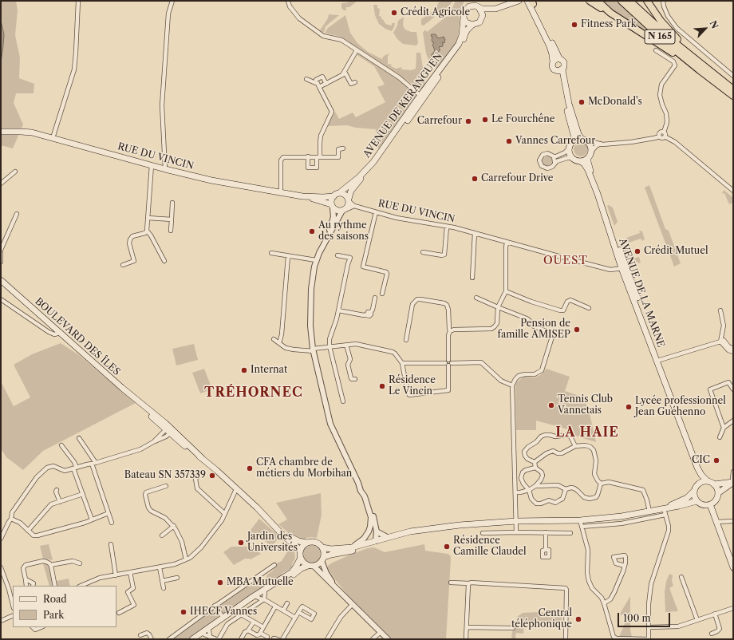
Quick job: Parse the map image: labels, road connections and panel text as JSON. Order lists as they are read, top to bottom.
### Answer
{
  "streets": {
    "highway": ["N 165"],
    "main road": [
      "AVENUE DE KERANGUEN",
      "RUE DU VINCIN",
      "AVENUE DE LA MARNE",
      "BOULEVARD DES ÎLES"
    ]
  },
  "crossings": [
    ["AVENUE DE KERANGUEN", "RUE DU VINCIN"],
    ["RUE DU VINCIN", "AVENUE DE LA MARNE"]
  ],
  "districts": ["OUEST", "TRÉHORNEC", "LA HAIE"],
  "places": [
    "Crédit Agricole",
    "Fitness Park",
    "McDonald's",
    "Le Fourchêne",
    "Carrefour",
    "Vannes Carrefour",
    "Carrefour Drive",
    "Au rythme des saisons",
    "Crédit Mutuel",
    "Pension de famille AMISEP",
    "Internat",
    "Résidence Le Vincin",
    "Tennis Club Vannetais",
    "Lycée professionnel Jean Guéhenno",
    "CIC",
    "CFA chambre de métiers du Morbihan",
    "Bateau SN 357339",
    "Jardin des Universités",
    "Résidence Camille Claudel",
    "MBA Mutuelle",
    "IHECF Vannes",
    "Central téléphonique"
  ],
  "legend": ["Road", "Park"],
  "scale_bar": "100 m",
  "north": "top right"
}
